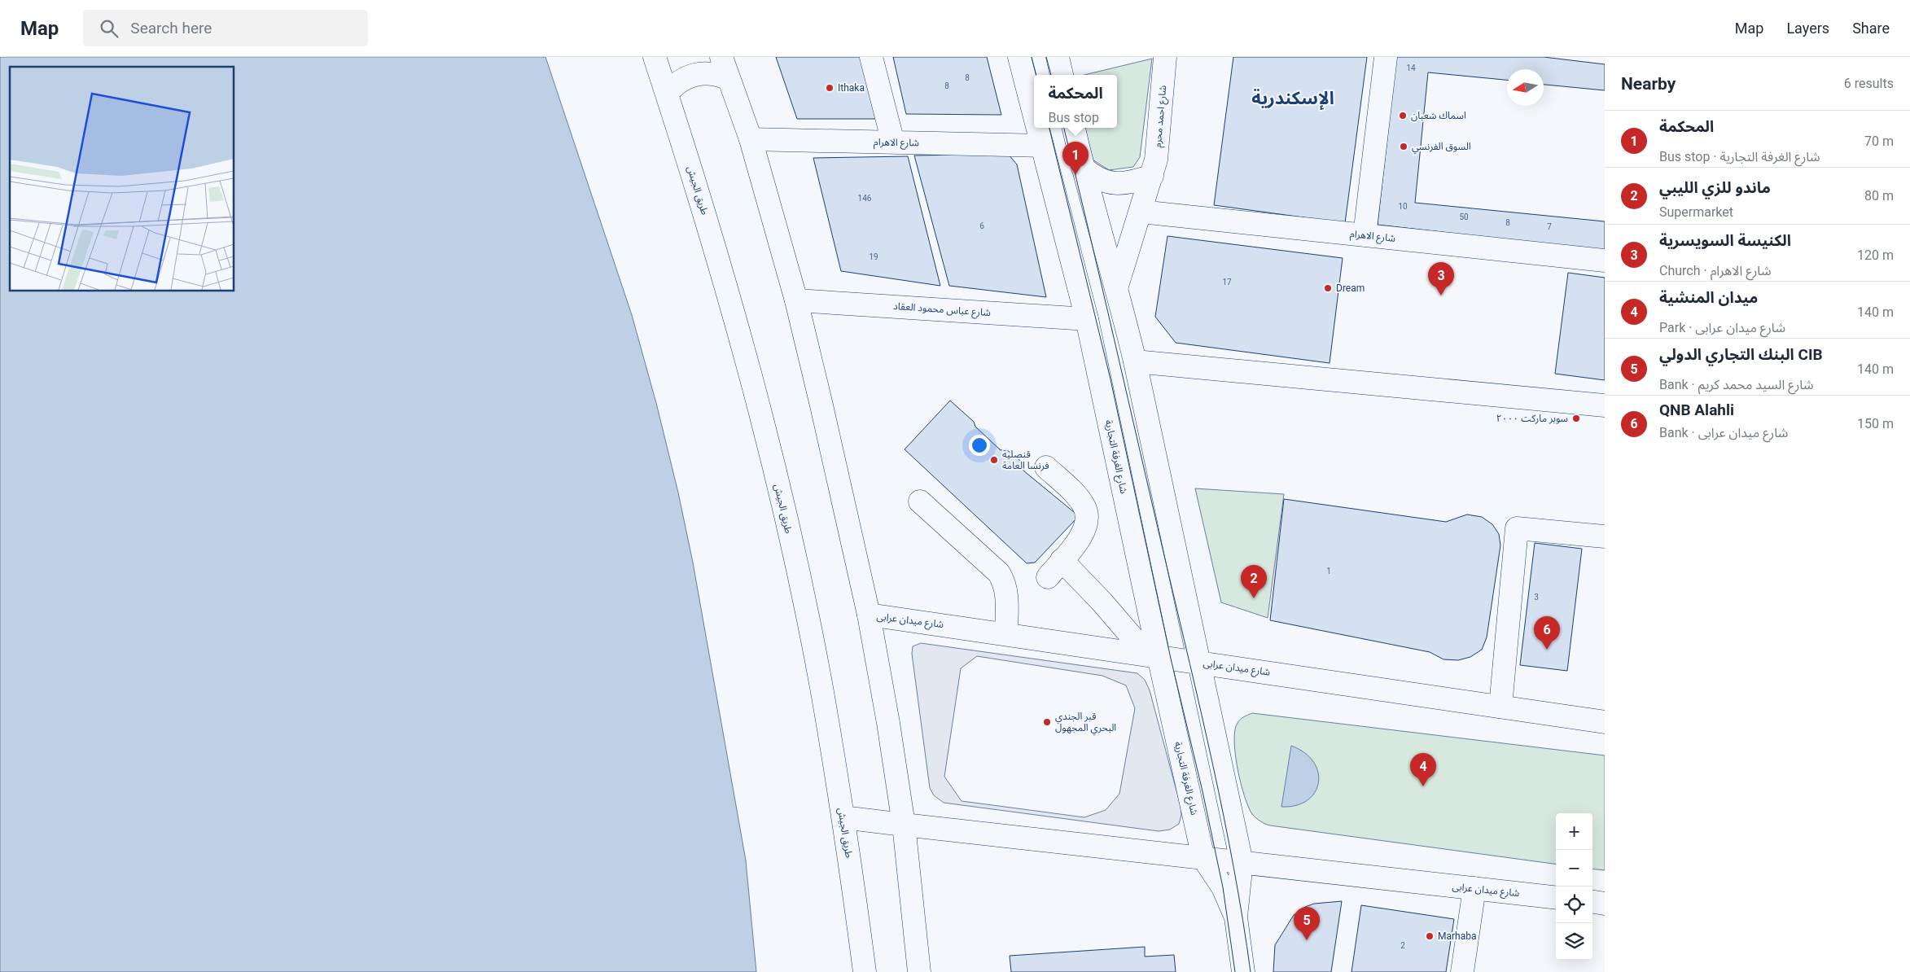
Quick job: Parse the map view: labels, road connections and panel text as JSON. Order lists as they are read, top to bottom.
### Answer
{
  "streets": {
    "main road": [
      "شارع احمد محرم",
      "شارع الاهرام",
      "طريق الجيش",
      "شارع عباس محمود العقاد",
      "شارع الغرفة التجارية",
      "شارع ميدان عرابى"
    ]
  },
  "crossings": [
    ["شارع احمد محرم", "شارع الاهرام"],
    ["شارع الاهرام", "شارع الغرفة التجارية"],
    ["طريق الجيش", "شارع ميدان عرابى"],
    ["شارع عباس محمود العقاد", "شارع الغرفة التجارية"],
    ["شارع الغرفة التجارية", "شارع ميدان عرابى"]
  ],
  "districts": ["الإسكندرية"],
  "places": [
    "Ithaka",
    "اسماك شعبان",
    "السوق الفرنسي",
    "Dream",
    "سوبر ماركت ٢٠٠٠",
    "قنصلية فرنسا العامة",
    "قبر الجندي البحري المجهول",
    "Marhaba"
  ],
  "house_numbers": [
    "14",
    "8",
    "8",
    "146",
    "10",
    "50",
    "8",
    "6",
    "7",
    "19",
    "17",
    "1",
    "3",
    "2"
  ],
  "north": "left",
  "page": {
    "header": "Map",
    "search": "Search here",
    "nav": ["Map", "Layers", "Share"],
    "heading": ["Nearby", "6 results"],
    "popup": ["المحكمة", "Bus stop"],
    "list": [
      {
        "mark": "1",
        "name": "المحكمة",
        "note": "Bus stop · شارع الغرفة التجارية",
        "value": "70 m"
      },
      {
        "mark": "2",
        "name": "ماندو للزي الليبي",
        "note": "Supermarket",
        "value": "80 m"
      },
      {
        "mark": "3",
        "name": "الكنيسة السويسرية",
        "note": "Church · شارع الاهرام",
        "value": "120 m"
      },
      {
        "mark": "4",
        "name": "ميدان المنشية",
        "note": "Park · شارع ميدان عرابى",
        "value": "140 m"
      },
      {
        "mark": "5",
        "name": "البنك التجاري الدولي CIB",
        "note": "Bank · شارع السيد محمد كريم",
        "value": "140 m"
      },
      {
        "mark": "6",
        "name": "QNB Alahli",
        "note": "Bank · شارع ميدان عرابى",
        "value": "150 m"
      }
    ],
    "pins": [
      "1",
      "3",
      "2",
      "6",
      "4",
      "5"
    ],
    "map_buttons": ["+", "−"]
  }
}
